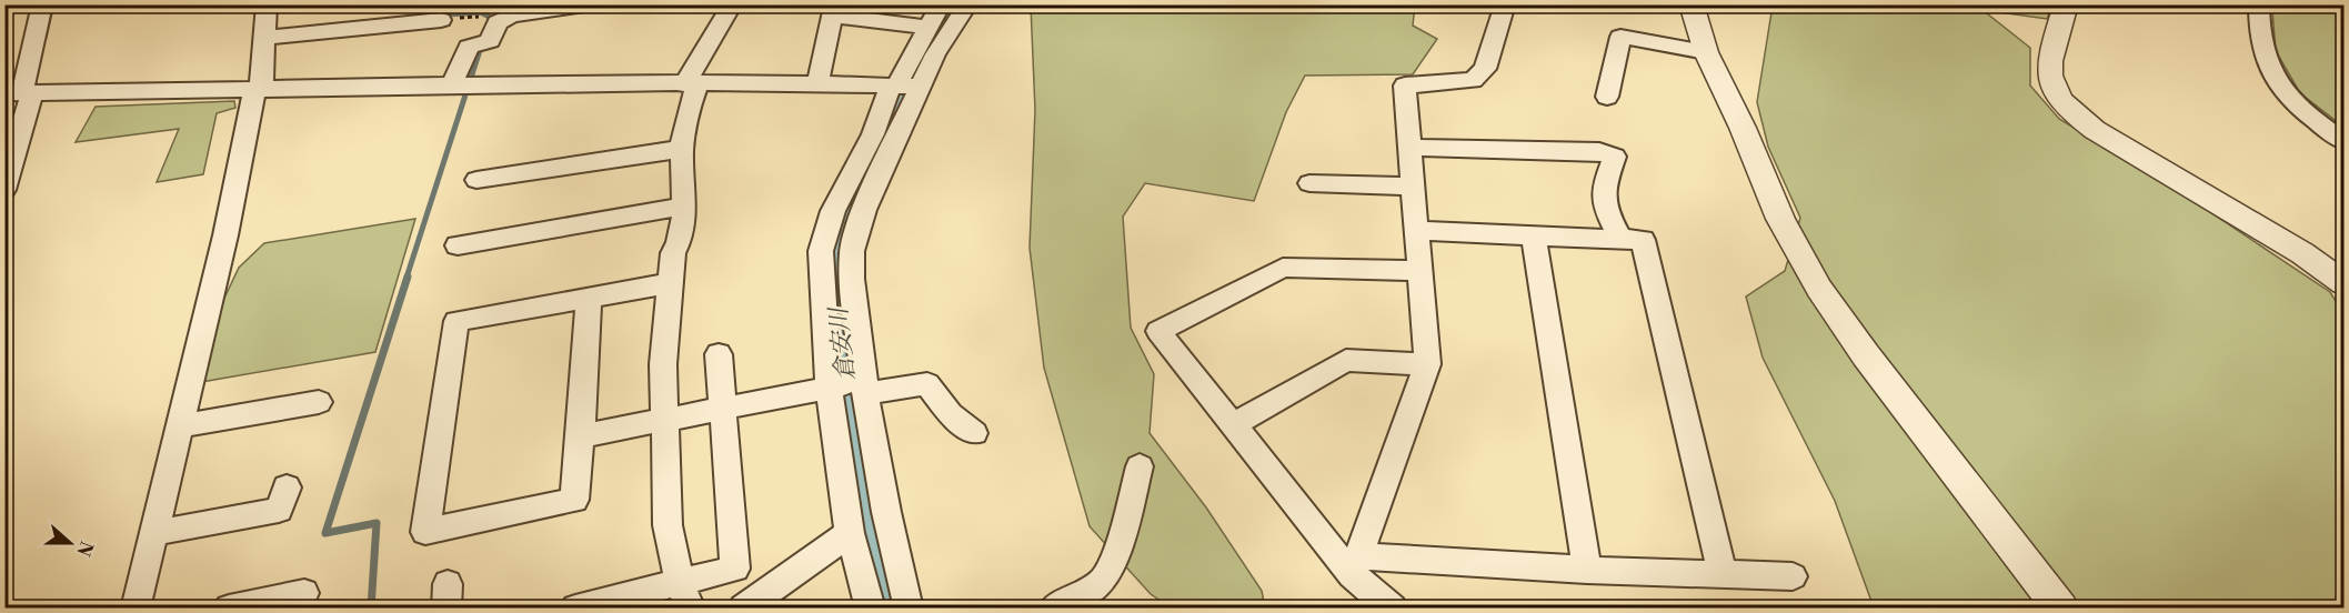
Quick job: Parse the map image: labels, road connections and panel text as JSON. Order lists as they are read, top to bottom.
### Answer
{
  "water": ["倉安川"],
  "north": "right"
}
